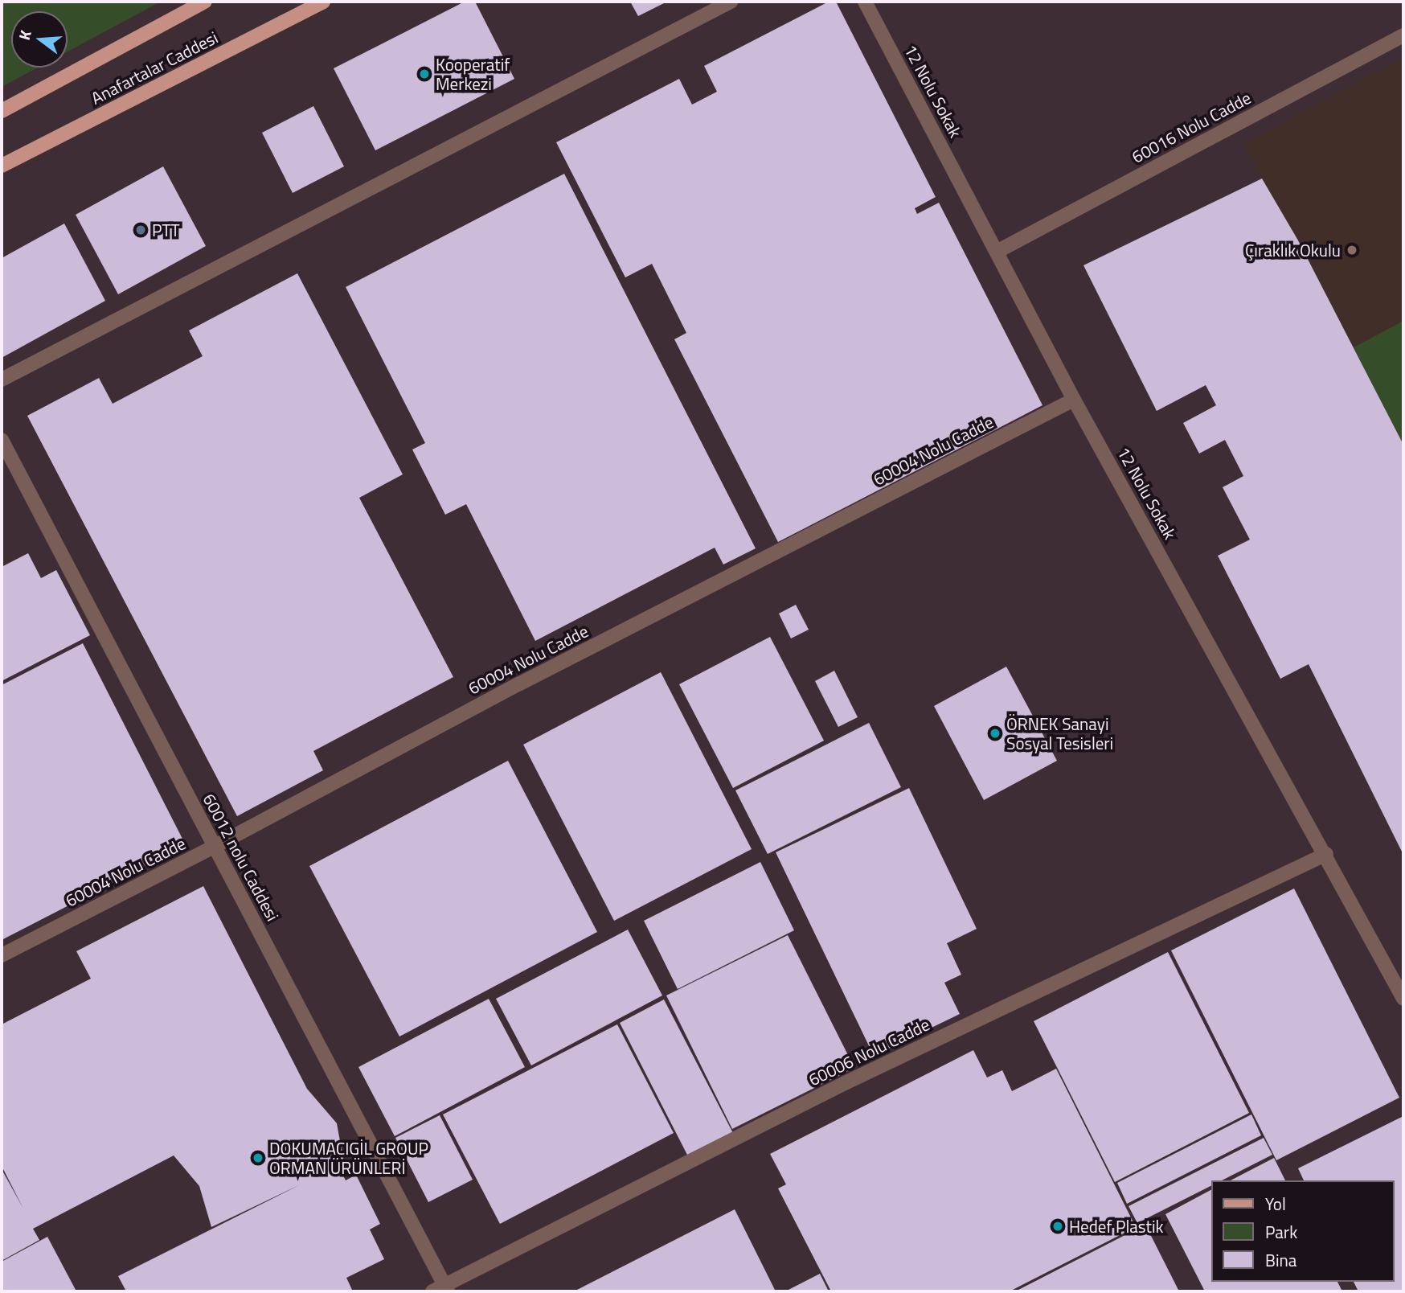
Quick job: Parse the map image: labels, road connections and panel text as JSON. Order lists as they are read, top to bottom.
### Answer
{
  "streets": {
    "main road": ["Anafartalar Caddesi"],
    "street": [
      "12 Nolu Sokak",
      "60016 Nolu Cadde",
      "60004 Nolu Cadde",
      "60012 nolu Caddesi",
      "60006 Nolu Cadde"
    ]
  },
  "crossings": [
    ["12 Nolu Sokak", "60016 Nolu Cadde"],
    ["12 Nolu Sokak", "60004 Nolu Cadde"],
    ["12 Nolu Sokak", "60006 Nolu Cadde"],
    ["60004 Nolu Cadde", "60012 nolu Caddesi"],
    ["60012 nolu Caddesi", "60006 Nolu Cadde"]
  ],
  "places": [
    "Kooperatif Merkezi",
    "PTT",
    "Çıraklık Okulu",
    "ÖRNEK Sanayi Sosyal Tesisleri",
    "DOKUMACIGİL GROUP ORMAN ÜRÜNLERİ",
    "Hedef Plastik"
  ],
  "legend": ["Yol", "Park", "Bina"],
  "north": "left"
}
